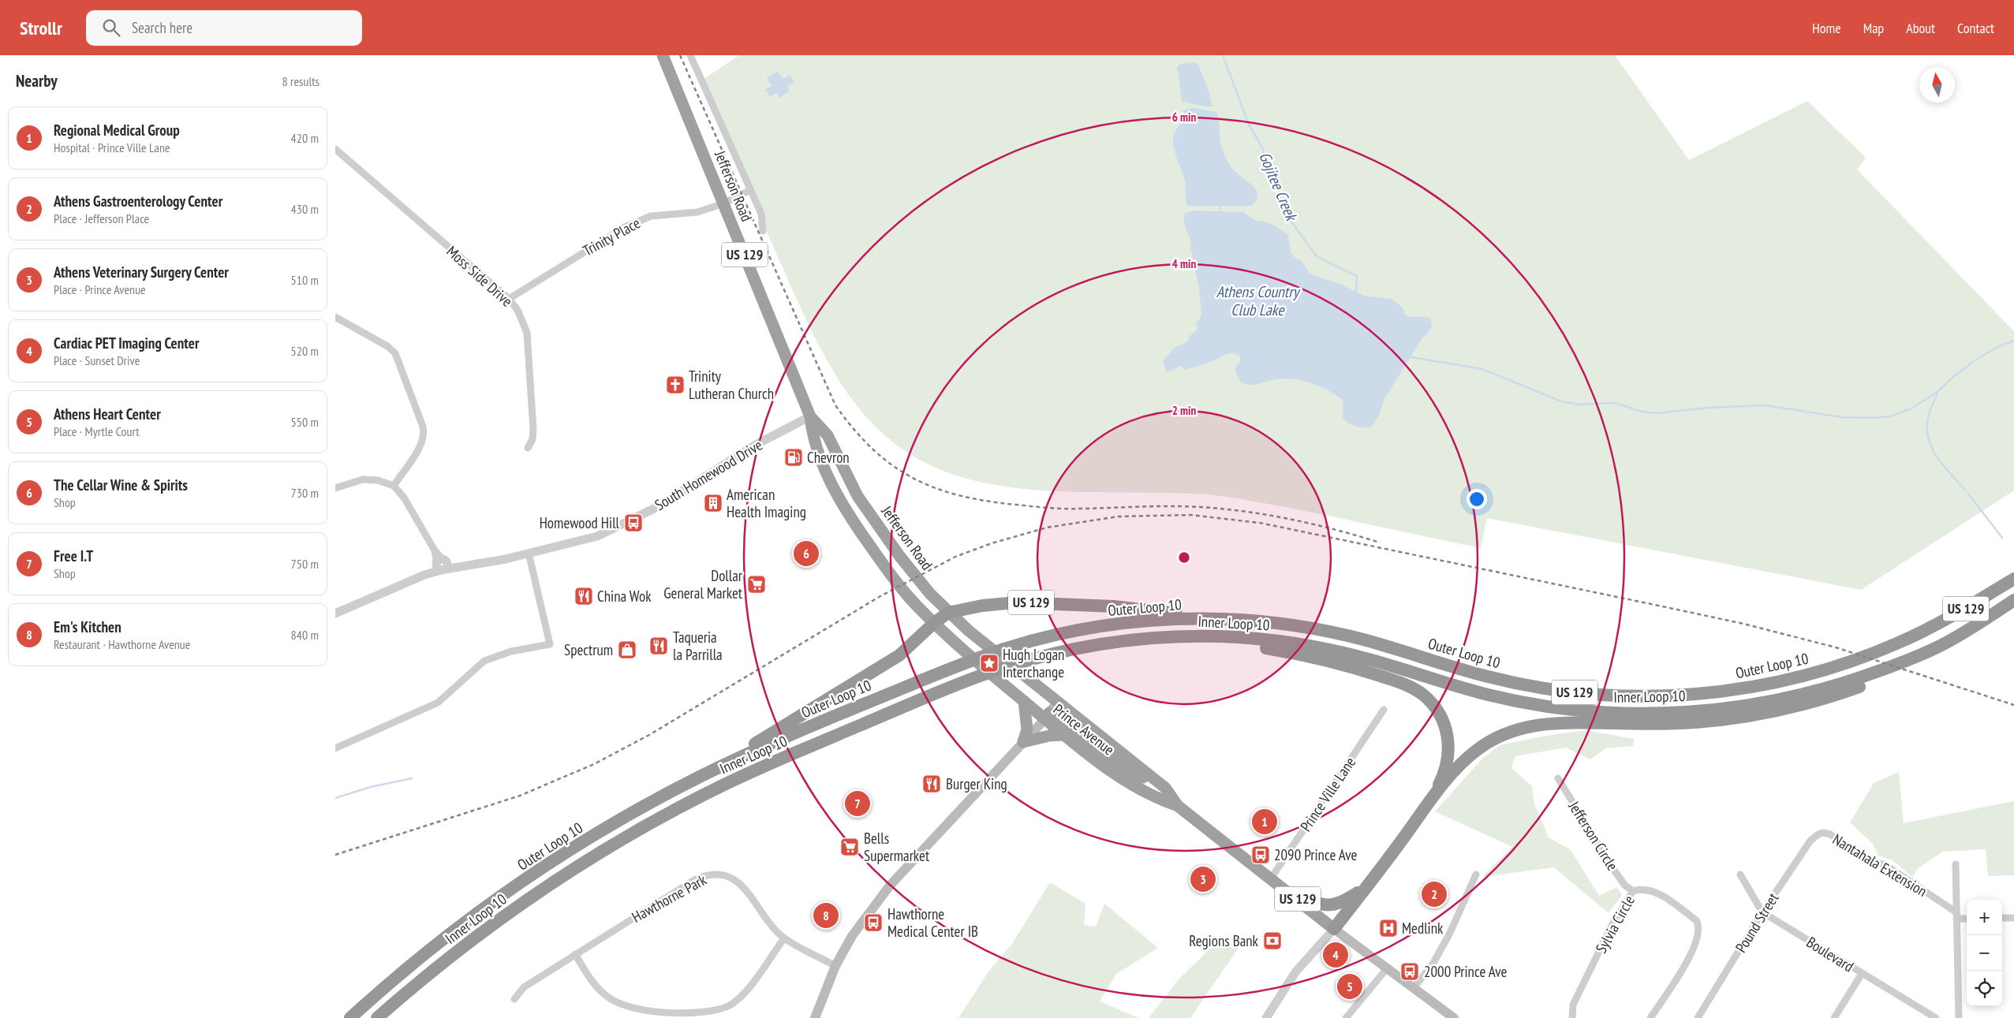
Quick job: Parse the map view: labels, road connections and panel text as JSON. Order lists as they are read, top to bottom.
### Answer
{
  "streets": {
    "highway": [
      "Jefferson Road",
      "US 129",
      "Outer Loop 10",
      "Inner Loop 10",
      "Prince Avenue"
    ],
    "street": [
      "Trinity Place",
      "Moss Side Drive",
      "South Homewood Drive",
      "Prince Ville Lane",
      "Jefferson Circle",
      "Nantahala Extension",
      "Hawthorne Park",
      "Pound Street",
      "Sylvia Circle",
      "Boulevard"
    ]
  },
  "crossings": [
    ["Jefferson Road", "Trinity Place"],
    ["Jefferson Road", "US 129"],
    ["Jefferson Road", "South Homewood Drive"],
    ["Jefferson Road", "Prince Avenue"],
    ["Trinity Place", "Moss Side Drive"],
    ["US 129", "Outer Loop 10"],
    ["US 129", "Inner Loop 10"],
    ["US 129", "Prince Avenue"],
    ["Prince Avenue", "Prince Ville Lane"],
    ["Jefferson Circle", "Sylvia Circle"],
    ["Nantahala Extension", "Pound Street"],
    ["Pound Street", "Boulevard"]
  ],
  "water": ["Gojitee Creek", "Athens Country Club Lake"],
  "places": {
    "church": ["Trinity Lutheran Church"],
    "fuel station": ["Chevron"],
    "building": ["American Health Imaging"],
    "bus stop": [
      "Homewood Hill",
      "2090 Prince Ave",
      "Hawthorne Medical Center IB",
      "2000 Prince Ave"
    ],
    "supermarket": ["Dollar General Market", "Bells Supermarket"],
    "restaurant": ["China Wok", "Taqueria la Parrilla", "Burger King"],
    "shop": ["Spectrum"],
    "place": ["Hugh Logan Interchange"],
    "hospital": ["Medlink"],
    "bank": ["Regions Bank"]
  },
  "north": "top",
  "page": {
    "header": "Strollr",
    "search": "Search here",
    "nav": [
      "Home",
      "Map",
      "About",
      "Contact"
    ],
    "heading": ["Nearby", "8 results"],
    "list": [
      {
        "mark": "1",
        "name": "Regional Medical Group",
        "note": "Hospital · Prince Ville Lane",
        "value": "420 m"
      },
      {
        "mark": "2",
        "name": "Athens Gastroenterology Center",
        "note": "Place · Jefferson Place",
        "value": "430 m"
      },
      {
        "mark": "3",
        "name": "Athens Veterinary Surgery Center",
        "note": "Place · Prince Avenue",
        "value": "510 m"
      },
      {
        "mark": "4",
        "name": "Cardiac PET Imaging Center",
        "note": "Place · Sunset Drive",
        "value": "520 m"
      },
      {
        "mark": "5",
        "name": "Athens Heart Center",
        "note": "Place · Myrtle Court",
        "value": "550 m"
      },
      {
        "mark": "6",
        "name": "The Cellar Wine & Spirits",
        "note": "Shop",
        "value": "730 m"
      },
      {
        "mark": "7",
        "name": "Free I.T",
        "note": "Shop",
        "value": "750 m"
      },
      {
        "mark": "8",
        "name": "Em's Kitchen",
        "note": "Restaurant · Hawthorne Avenue",
        "value": "840 m"
      }
    ],
    "pins": [
      "6",
      "7",
      "1",
      "3",
      "2",
      "8",
      "4",
      "5"
    ],
    "map_buttons": ["+", "−"]
  },
  "rings": ["6 min", "4 min", "2 min"]
}
